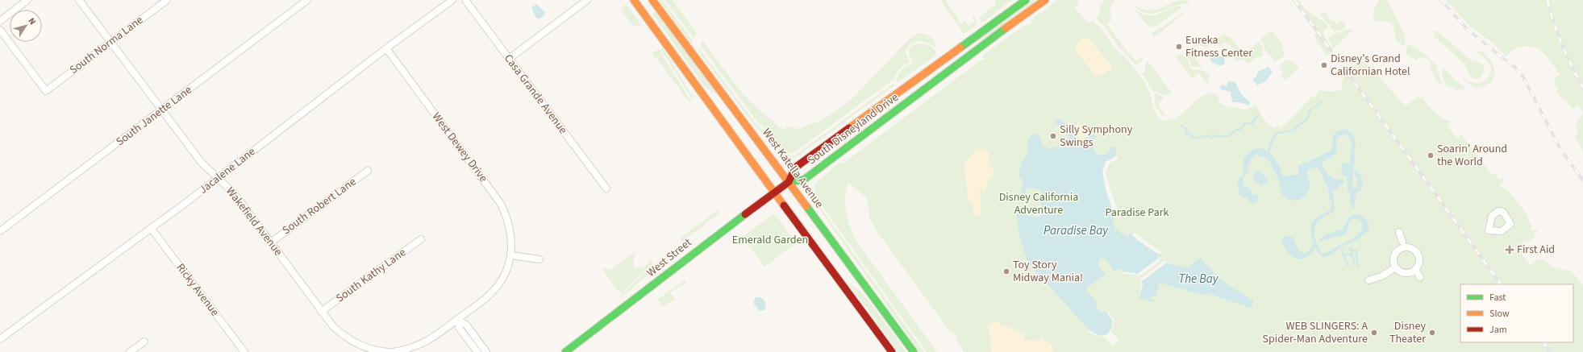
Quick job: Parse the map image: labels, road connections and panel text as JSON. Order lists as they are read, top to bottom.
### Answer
{
  "streets": {
    "main road": ["South Disneyland Drive", "West Katella Avenue", "West Street"],
    "street": [
      "South Norma Lane",
      "Casa Grande Avenue",
      "South Janette Lane",
      "West Dewey Drive",
      "Jacalene Lane",
      "South Robert Lane",
      "Wakefield Avenue",
      "South Kathy Lane",
      "Ricky Avenue"
    ]
  },
  "crossings": [
    ["South Norma Lane", "Wakefield Avenue"],
    ["South Janette Lane", "Wakefield Avenue"],
    ["South Disneyland Drive", "West Katella Avenue"],
    ["South Disneyland Drive", "West Street"],
    ["West Dewey Drive", "Jacalene Lane"],
    ["West Katella Avenue", "West Street"],
    ["Jacalene Lane", "Wakefield Avenue"],
    ["Jacalene Lane", "Ricky Avenue"],
    ["South Robert Lane", "Wakefield Avenue"],
    ["Wakefield Avenue", "South Kathy Lane"]
  ],
  "water": ["Paradise Bay", "The Bay"],
  "parks": ["Disney California Adventure", "Paradise Park", "Emerald Garden"],
  "places": {
    "other": [
      "Eureka Fitness Center",
      "Disney's Grand Californian Hotel",
      "Silly Symphony Swings",
      "Soarin' Around the World",
      "Toy Story Midway Mania!",
      "WEB SLINGERS: A Spider-Man Adventure",
      "Disney Theater"
    ],
    "health": ["First Aid"]
  },
  "legend": ["Fast", "Slow", "Jam"],
  "north": "top right"
}
